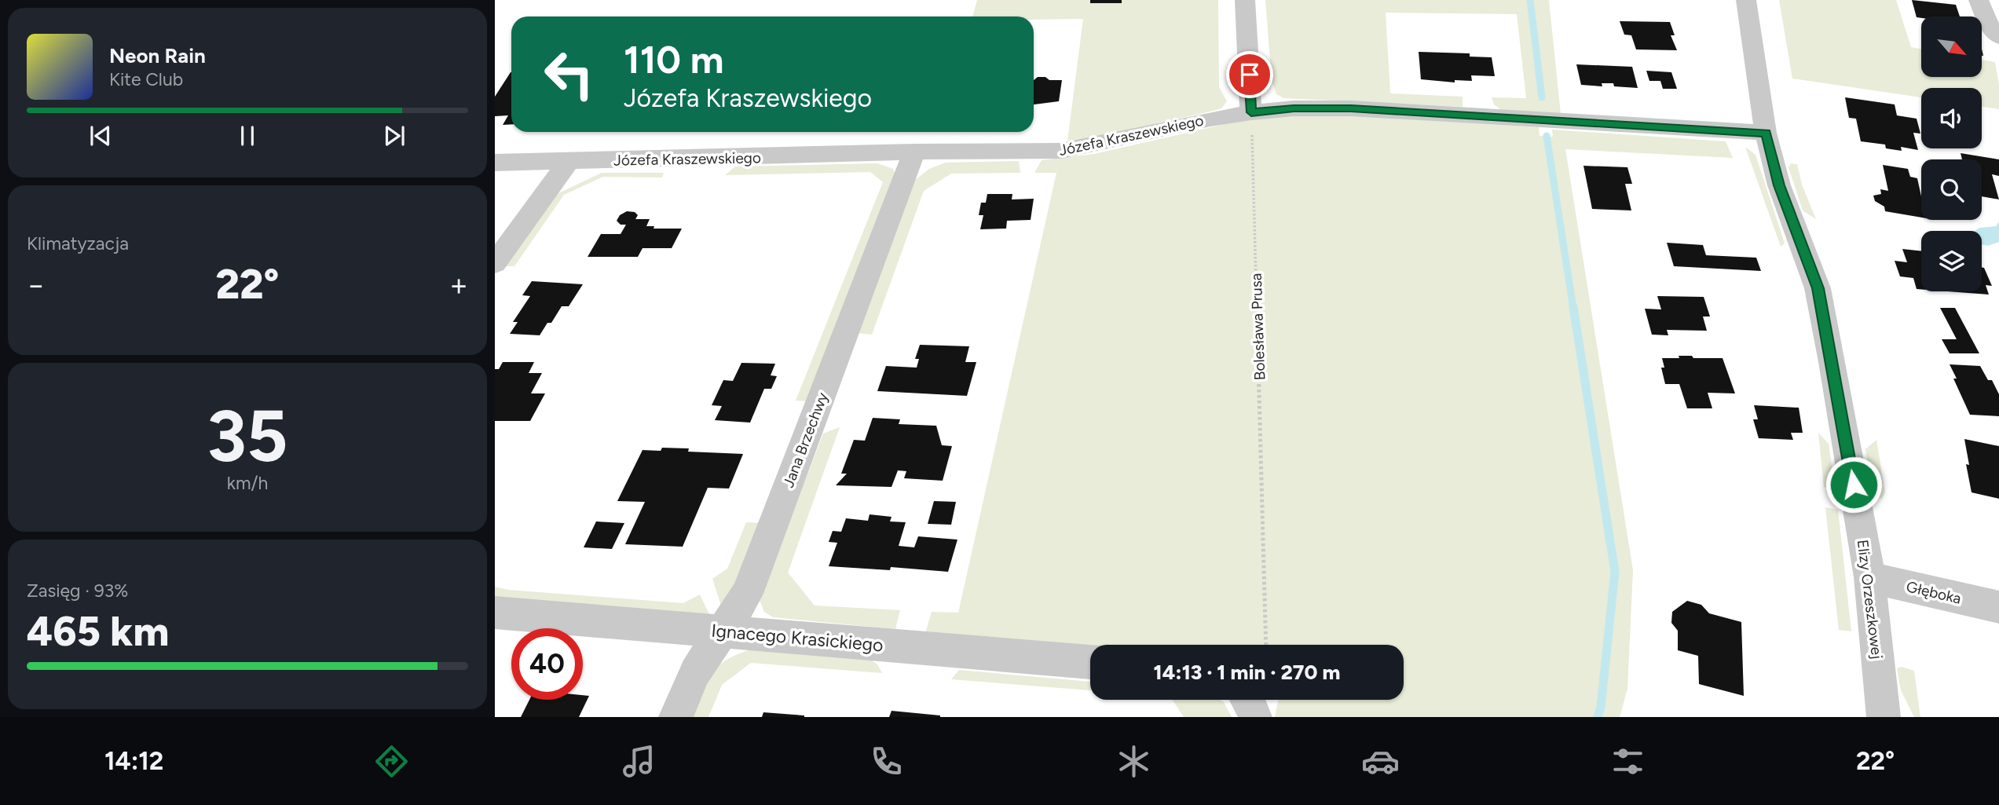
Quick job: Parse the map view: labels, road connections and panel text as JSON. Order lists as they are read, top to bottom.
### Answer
{
  "streets": {
    "street": [
      "Józefa Kraszewskiego",
      "Jana Brzechwy",
      "Głęboka",
      "Elizy Orzeszkowej",
      "Ignacego Krasickiego"
    ],
    "path": ["Bolesława Prusa"]
  },
  "crossings": [
    ["Józefa Kraszewskiego", "Bolesława Prusa"],
    ["Józefa Kraszewskiego", "Jana Brzechwy"],
    ["Józefa Kraszewskiego", "Elizy Orzeszkowej"],
    ["Jana Brzechwy", "Ignacego Krasickiego"],
    ["Głęboka", "Elizy Orzeszkowej"]
  ],
  "north": "bottom right",
  "page": {
    "turn": ["110 m", "Józefa Kraszewskiego"],
    "song": ["Neon Rain", "Kite Club"],
    "tile": [
      "Klimatyzacja",
      ["35", "km/h"],
      ["Zasięg · 93%", "465 km"]
    ],
    "heat": ["−", "22°", "+"],
    "limit": "40",
    "trip": "14:13 · 1 min · 270 m",
    "tabs": ["14:12", "22°"]
  }
}
